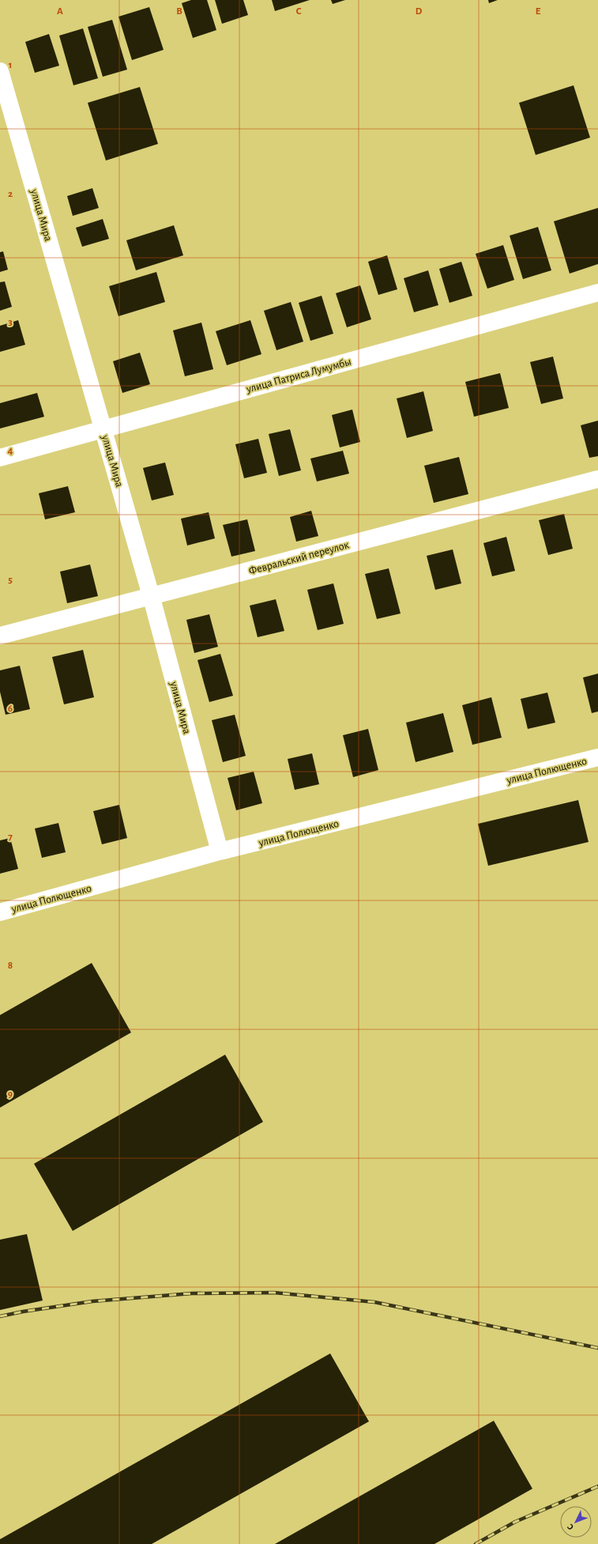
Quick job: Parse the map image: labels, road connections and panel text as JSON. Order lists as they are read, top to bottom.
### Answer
{
  "streets": {
    "street": [
      "улица Мира",
      "улица Патриса Лумумбы",
      "Февральский переулок",
      "улица Полющенко"
    ]
  },
  "crossings": [
    ["улица Мира", "улица Патриса Лумумбы"],
    ["улица Мира", "Февральский переулок"],
    ["улица Мира", "улица Полющенко"]
  ],
  "north": "bottom left",
  "grid": {
    "columns": [
      "A",
      "B",
      "C",
      "D",
      "E"
    ],
    "rows": [
      "1",
      "2",
      "3",
      "4",
      "5",
      "6",
      "7",
      "8",
      "9"
    ]
  }
}
